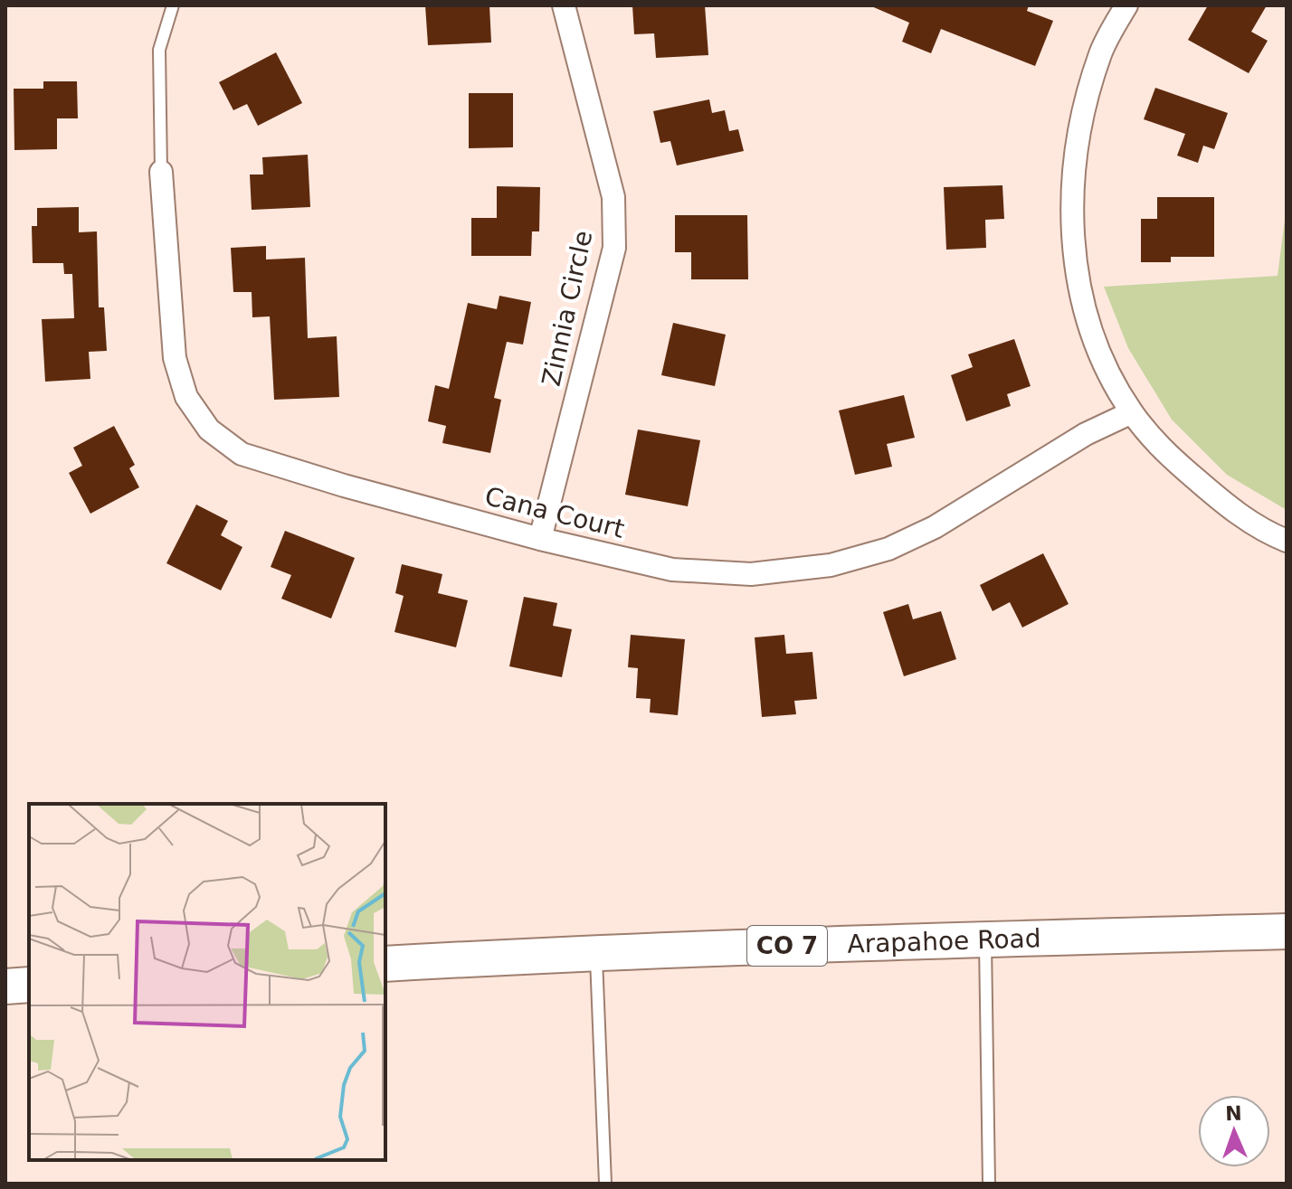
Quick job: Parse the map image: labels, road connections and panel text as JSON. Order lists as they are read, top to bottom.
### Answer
{
  "streets": {
    "main road": ["Arapahoe Road", "CO 7"],
    "street": ["Zinnia Circle", "Cana Court"]
  },
  "crossings": [
    ["Zinnia Circle", "Cana Court"]
  ],
  "north": "top"
}
